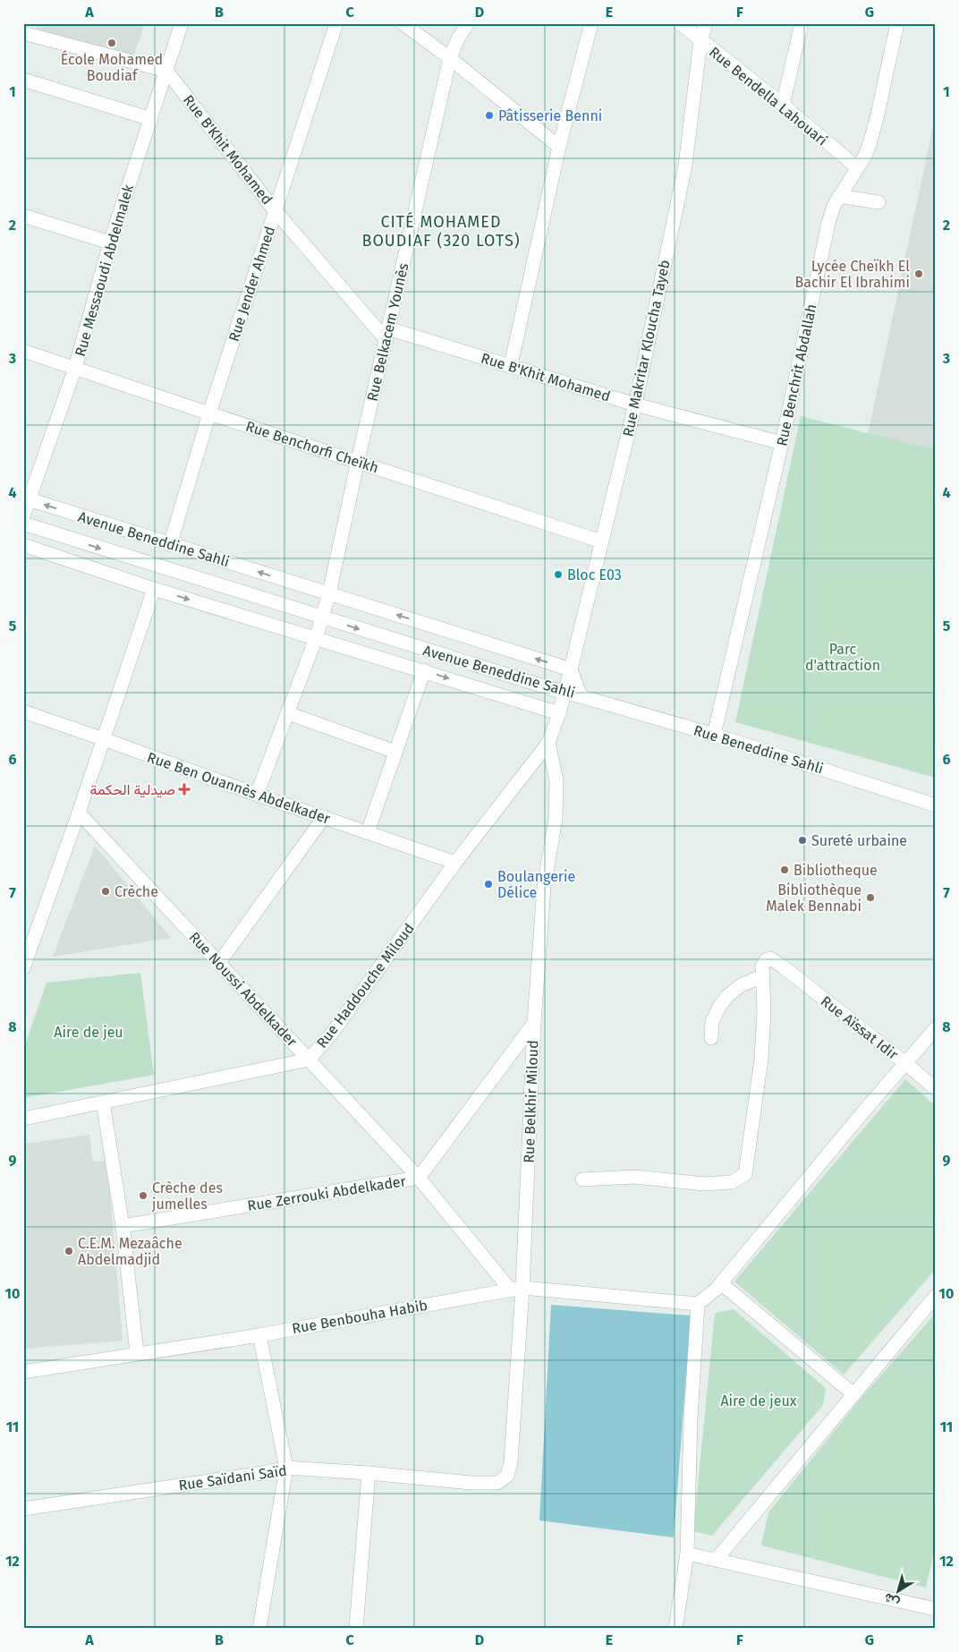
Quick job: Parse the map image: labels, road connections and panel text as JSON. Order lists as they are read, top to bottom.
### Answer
{
  "streets": {
    "street": [
      "Rue Bendella Lahouari",
      "Rue B'Khit Mohamed",
      "Rue Messaoudi Abdelmalek",
      "Rue Jender Ahmed",
      "Rue Belkacem Younès",
      "Rue Makritar Kloucha Tayeb",
      "Rue Benchrit Abdallah",
      "Rue Benchorfi Cheïkh",
      "Avenue Beneddine Sahli",
      "Rue Beneddine Sahli",
      "Rue Ben Ouannès Abdelkader",
      "Rue Haddouche Miloud",
      "Rue Noussi Abdelkader",
      "Rue Aïssat Idir",
      "Rue Belkhir Miloud",
      "Rue Zerrouki Abdelkader",
      "Rue Benbouha Habib",
      "Rue Saïdani Saïd"
    ]
  },
  "crossings": [
    ["Rue Bendella Lahouari", "Rue Makritar Kloucha Tayeb"],
    ["Rue Bendella Lahouari", "Rue Benchrit Abdallah"],
    ["Rue B'Khit Mohamed", "Rue Messaoudi Abdelmalek"],
    ["Rue B'Khit Mohamed", "Rue Jender Ahmed"],
    ["Rue B'Khit Mohamed", "Rue Belkacem Younès"],
    ["Rue B'Khit Mohamed", "Rue Makritar Kloucha Tayeb"],
    ["Rue B'Khit Mohamed", "Rue Benchrit Abdallah"],
    ["Rue Messaoudi Abdelmalek", "Rue Benchorfi Cheïkh"],
    ["Rue Messaoudi Abdelmalek", "Avenue Beneddine Sahli"],
    ["Rue Jender Ahmed", "Rue Benchorfi Cheïkh"],
    ["Rue Jender Ahmed", "Avenue Beneddine Sahli"],
    ["Rue Belkacem Younès", "Rue Benchorfi Cheïkh"],
    ["Rue Belkacem Younès", "Avenue Beneddine Sahli"],
    ["Rue Belkacem Younès", "Rue Ben Ouannès Abdelkader"],
    ["Rue Makritar Kloucha Tayeb", "Rue Benchorfi Cheïkh"],
    ["Rue Makritar Kloucha Tayeb", "Avenue Beneddine Sahli"],
    ["Rue Makritar Kloucha Tayeb", "Rue Haddouche Miloud"],
    ["Rue Benchrit Abdallah", "Rue Beneddine Sahli"],
    ["Avenue Beneddine Sahli", "Rue Beneddine Sahli"],
    ["Avenue Beneddine Sahli", "Rue Haddouche Miloud"],
    ["Rue Ben Ouannès Abdelkader", "Rue Haddouche Miloud"],
    ["Rue Haddouche Miloud", "Rue Noussi Abdelkader"],
    ["Rue Haddouche Miloud", "Rue Belkhir Miloud"],
    ["Rue Noussi Abdelkader", "Rue Belkhir Miloud"],
    ["Rue Noussi Abdelkader", "Rue Zerrouki Abdelkader"],
    ["Rue Noussi Abdelkader", "Rue Benbouha Habib"],
    ["Rue Belkhir Miloud", "Rue Zerrouki Abdelkader"],
    ["Rue Belkhir Miloud", "Rue Benbouha Habib"],
    ["Rue Belkhir Miloud", "Rue Saïdani Saïd"]
  ],
  "districts": ["CITÉ MOHAMED BOUDIAF (320 LOTS)"],
  "parks": ["Parc d'attraction", "Aire de jeu", "Aire de jeux"],
  "places": {
    "other": [
      "École Mohamed Boudiaf",
      "Pâtisserie Benni",
      "Lycée Cheïkh El Bachir El Ibrahimi",
      "Bloc E03",
      "Sureté urbaine",
      "Bibliotheque",
      "Boulangerie Délice",
      "Crèche",
      "Bibliothèque Malek Bennabi",
      "Crèche des jumelles",
      "C.E.M. Mezaâche Abdelmadjid"
    ],
    "health": ["صيدلية الحكمة"]
  },
  "north": "bottom left",
  "grid": {
    "columns": [
      "A",
      "B",
      "C",
      "D",
      "E",
      "F",
      "G"
    ],
    "rows": [
      "1",
      "2",
      "3",
      "4",
      "5",
      "6",
      "7",
      "8",
      "9",
      "10",
      "11",
      "12"
    ]
  }
}
